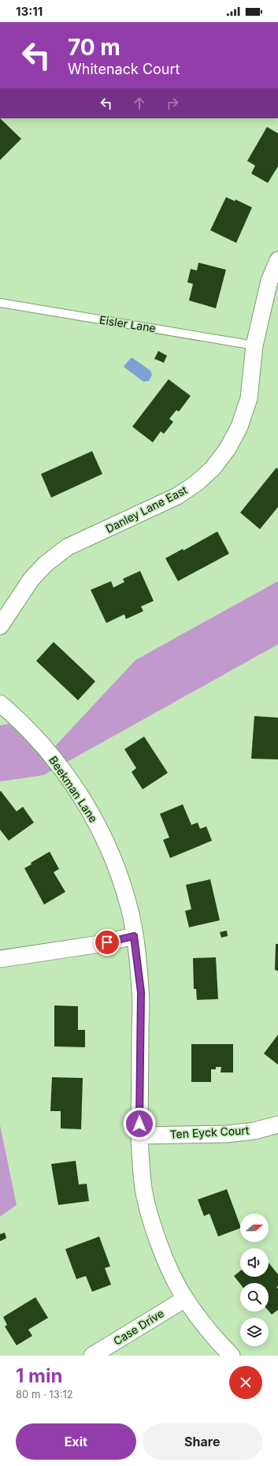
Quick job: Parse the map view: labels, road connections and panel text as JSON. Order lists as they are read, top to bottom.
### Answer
{
  "streets": {
    "street": [
      "Danley Lane East",
      "Beekman Lane",
      "Ten Eyck Court",
      "Case Drive"
    ],
    "lane": ["Eisler Lane"]
  },
  "crossings": [
    ["Eisler Lane", "Danley Lane East"],
    ["Beekman Lane", "Ten Eyck Court"],
    ["Beekman Lane", "Case Drive"]
  ],
  "north": "right",
  "page": {
    "status": "13:11",
    "turn": ["70 m", "Whitenack Court"],
    "heading": ["1 min", "80 m · 13:12"],
    "buttons": ["Exit", "Share"]
  }
}
